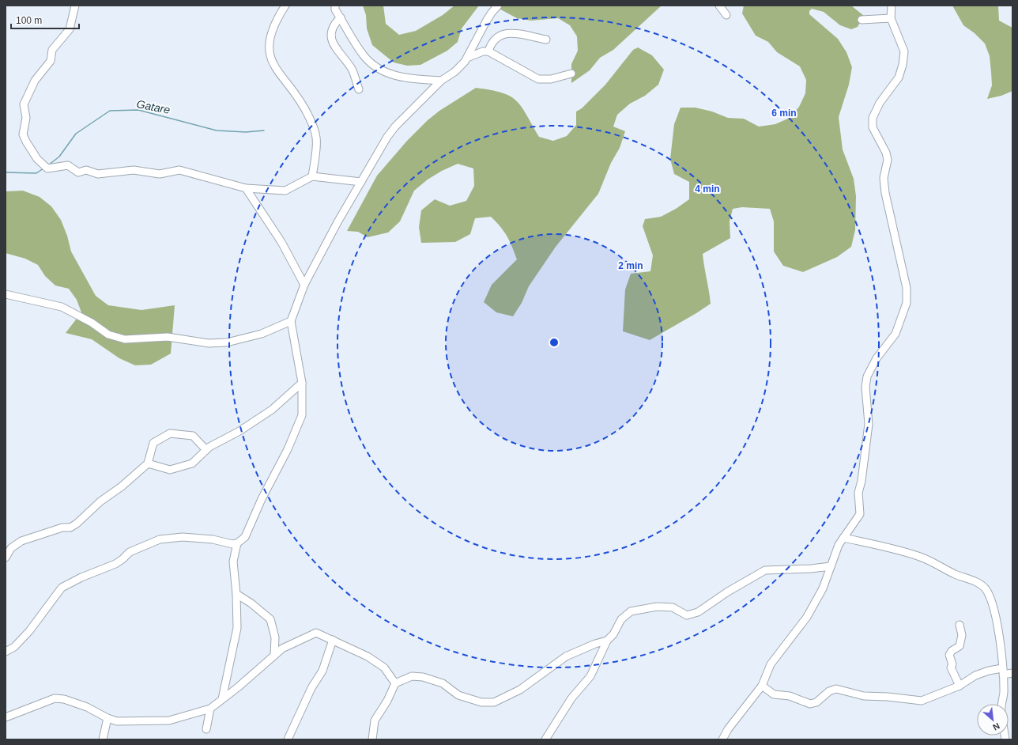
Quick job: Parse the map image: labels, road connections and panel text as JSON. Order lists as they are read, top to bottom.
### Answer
{
  "water": ["Gatare"],
  "scale_bar": "100 m",
  "north": "bottom right",
  "rings": ["6 min", "4 min", "2 min"]
}
